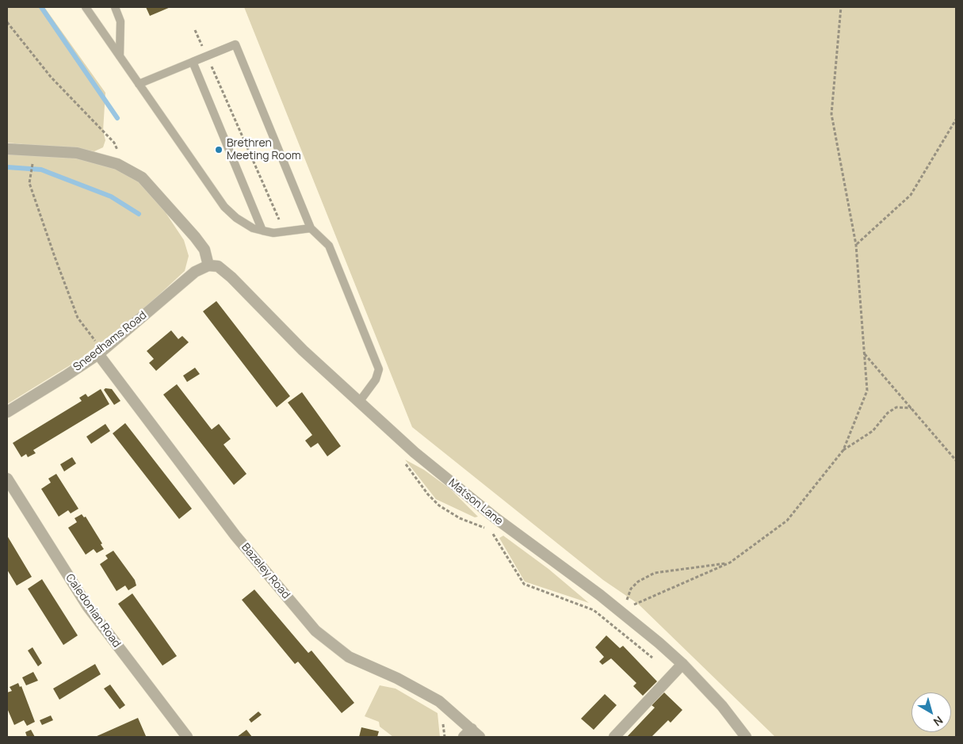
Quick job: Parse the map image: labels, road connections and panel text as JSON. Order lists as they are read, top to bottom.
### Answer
{
  "streets": {
    "street": [
      "Sneedhams Road",
      "Matson Lane",
      "Bazeley Road",
      "Caledonian Road"
    ]
  },
  "crossings": [
    ["Sneedhams Road", "Matson Lane"],
    ["Sneedhams Road", "Bazeley Road"]
  ],
  "places": ["Brethren Meeting Room"],
  "north": "bottom right"
}
